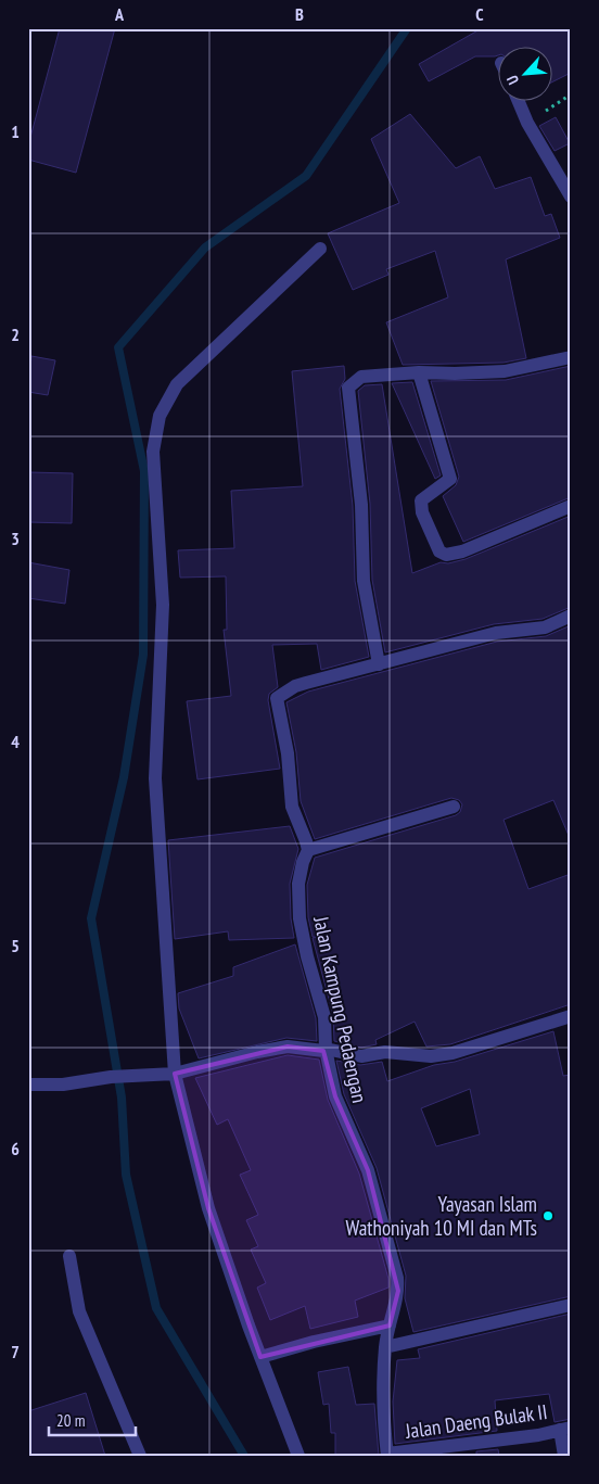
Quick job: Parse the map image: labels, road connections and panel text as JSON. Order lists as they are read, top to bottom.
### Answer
{
  "streets": {
    "street": ["Jalan Kampung Pedaengan", "Jalan Daeng Bulak II"]
  },
  "crossings": [
    ["Jalan Kampung Pedaengan", "Jalan Daeng Bulak II"]
  ],
  "places": ["Yayasan Islam Wathoniyah 10 MI dan MTs"],
  "scale_bar": "20 m",
  "north": "bottom left",
  "grid": {
    "columns": ["A", "B", "C"],
    "rows": [
      "1",
      "2",
      "3",
      "4",
      "5",
      "6",
      "7"
    ]
  }
}
